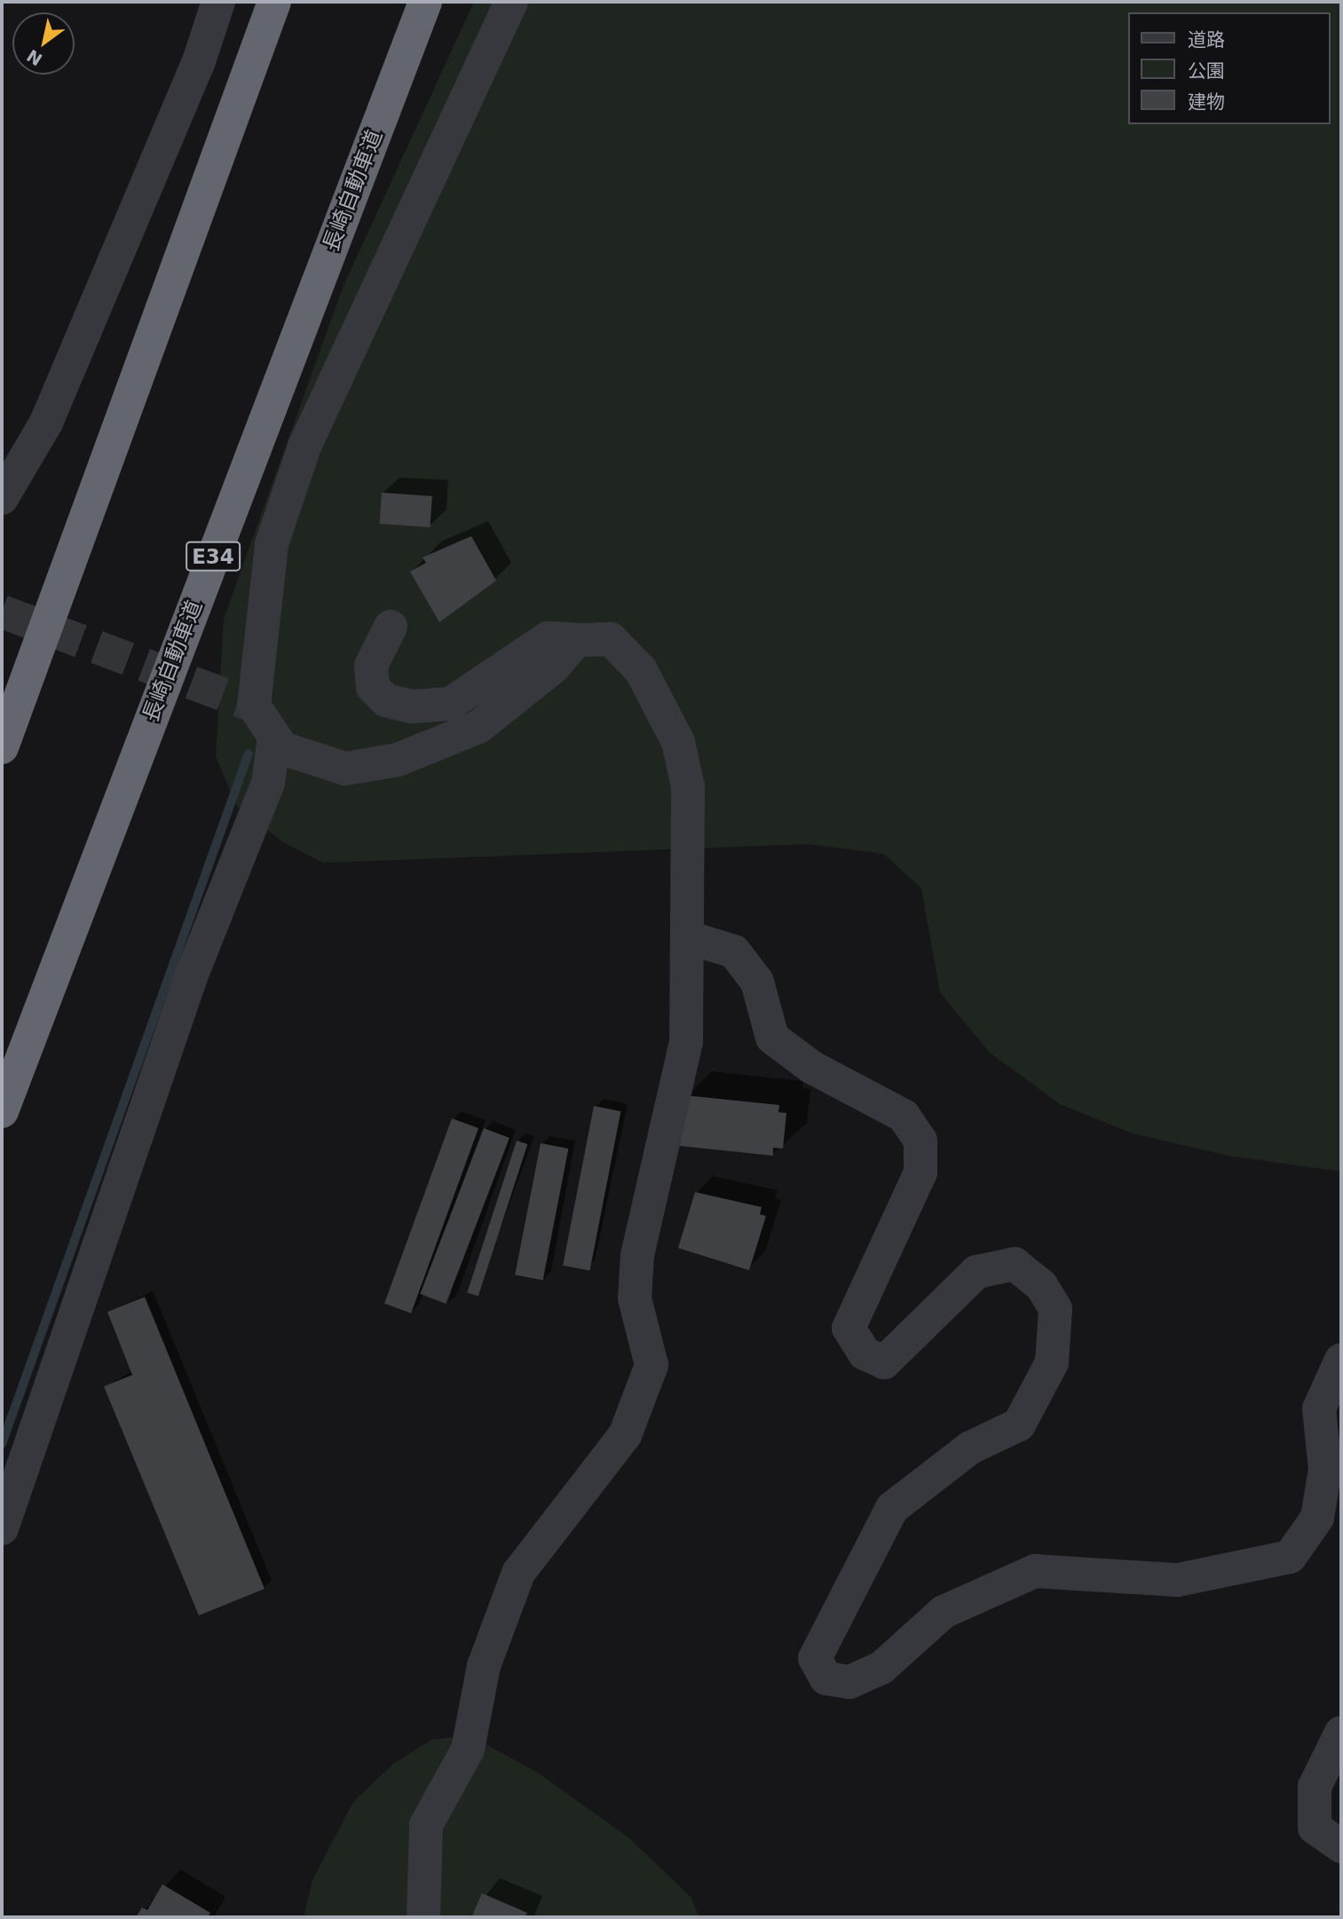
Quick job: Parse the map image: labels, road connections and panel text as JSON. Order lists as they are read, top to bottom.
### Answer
{
  "streets": {
    "highway": ["長崎自動車道", "E34"]
  },
  "legend": ["道路", "公園", "建物"],
  "north": "bottom left"
}
